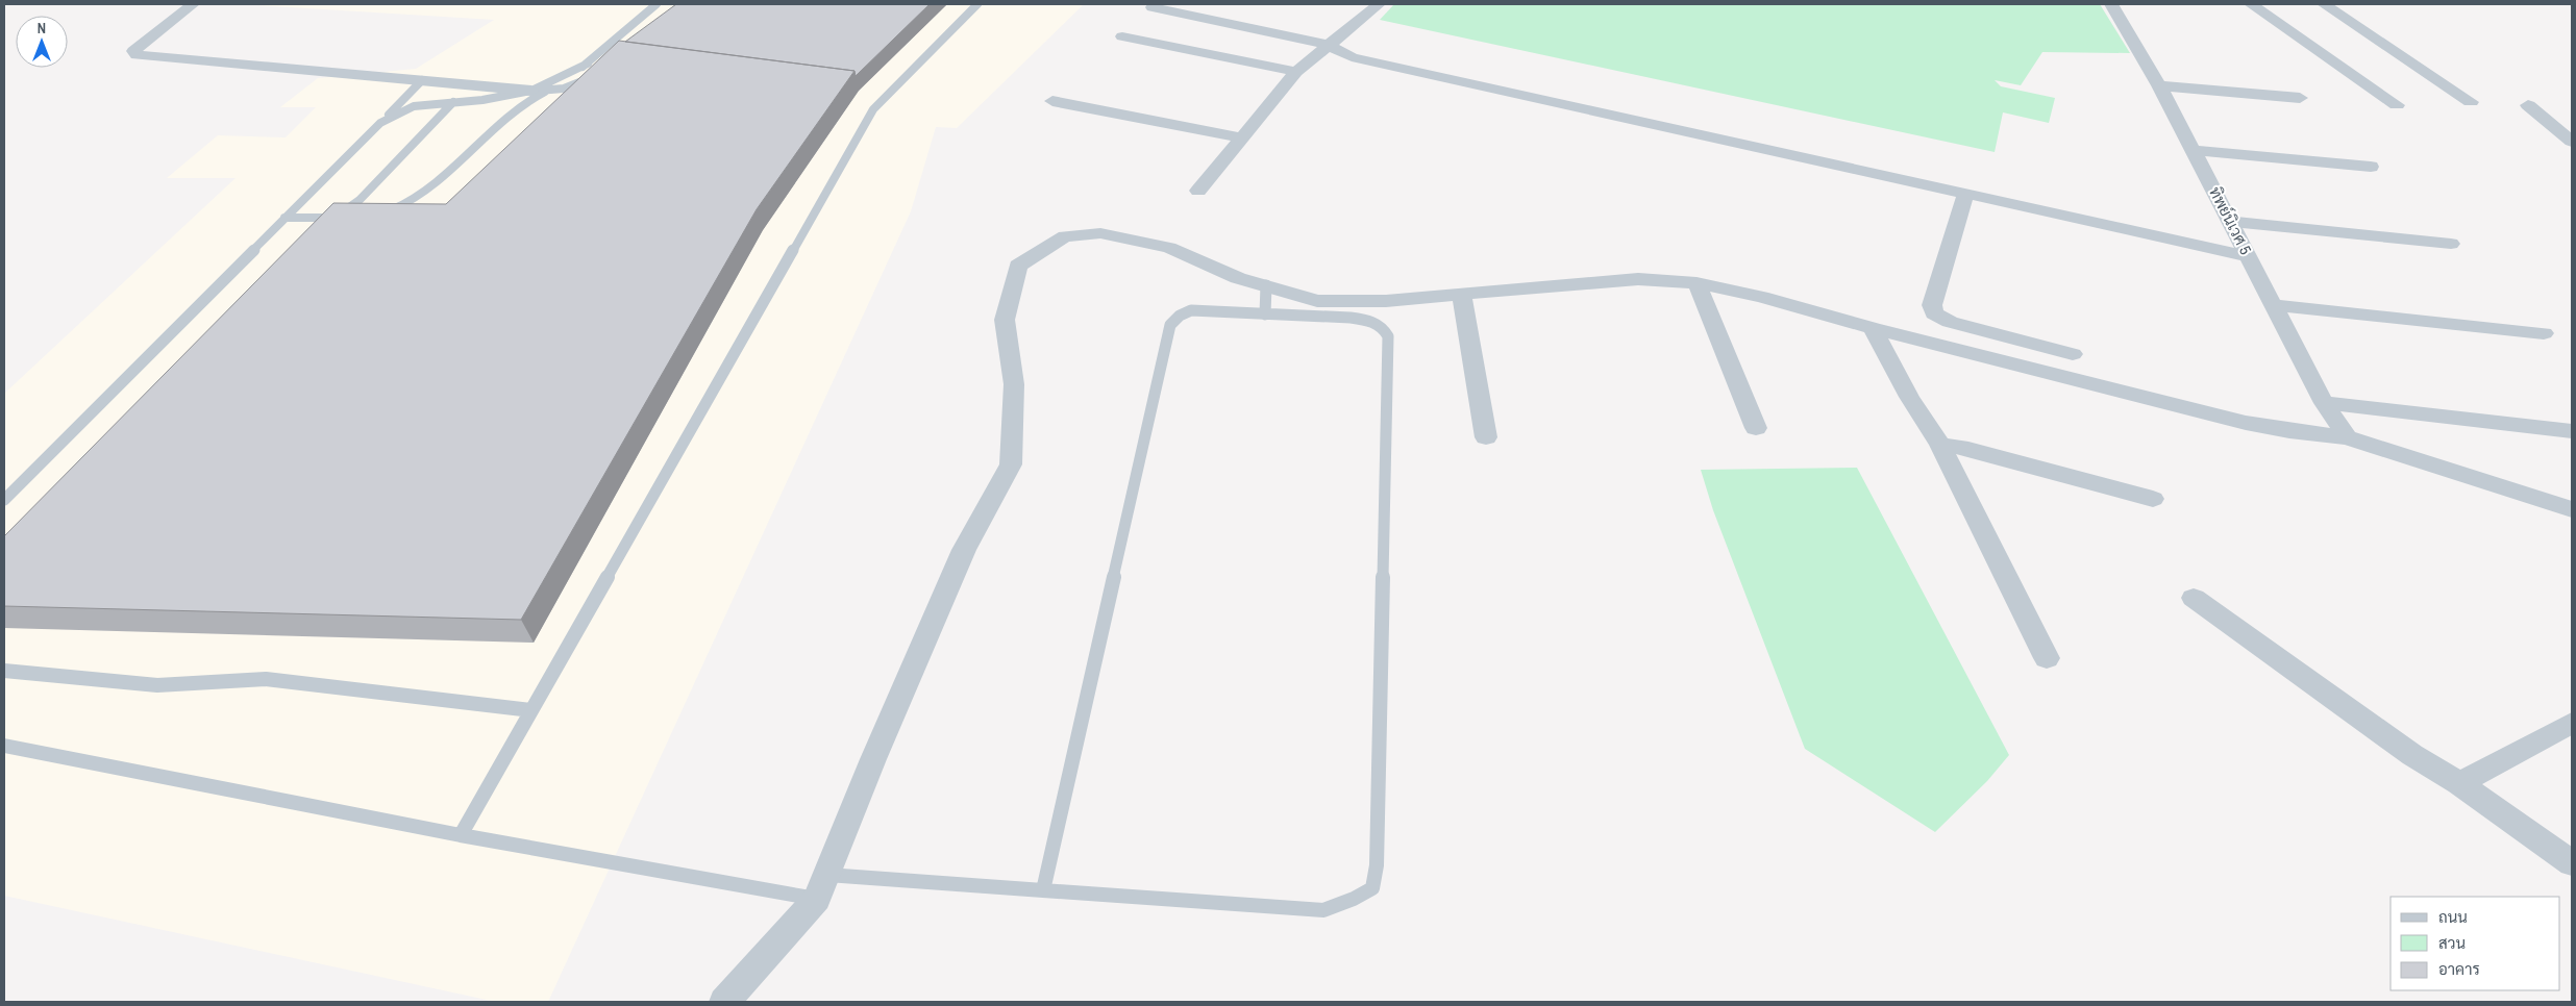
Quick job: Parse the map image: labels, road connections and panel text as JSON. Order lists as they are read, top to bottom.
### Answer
{
  "streets": {
    "street": ["ทิพย์นิเวศ 5"]
  },
  "legend": ["ถนน", "สวน", "อาคาร"],
  "north": "top"
}
